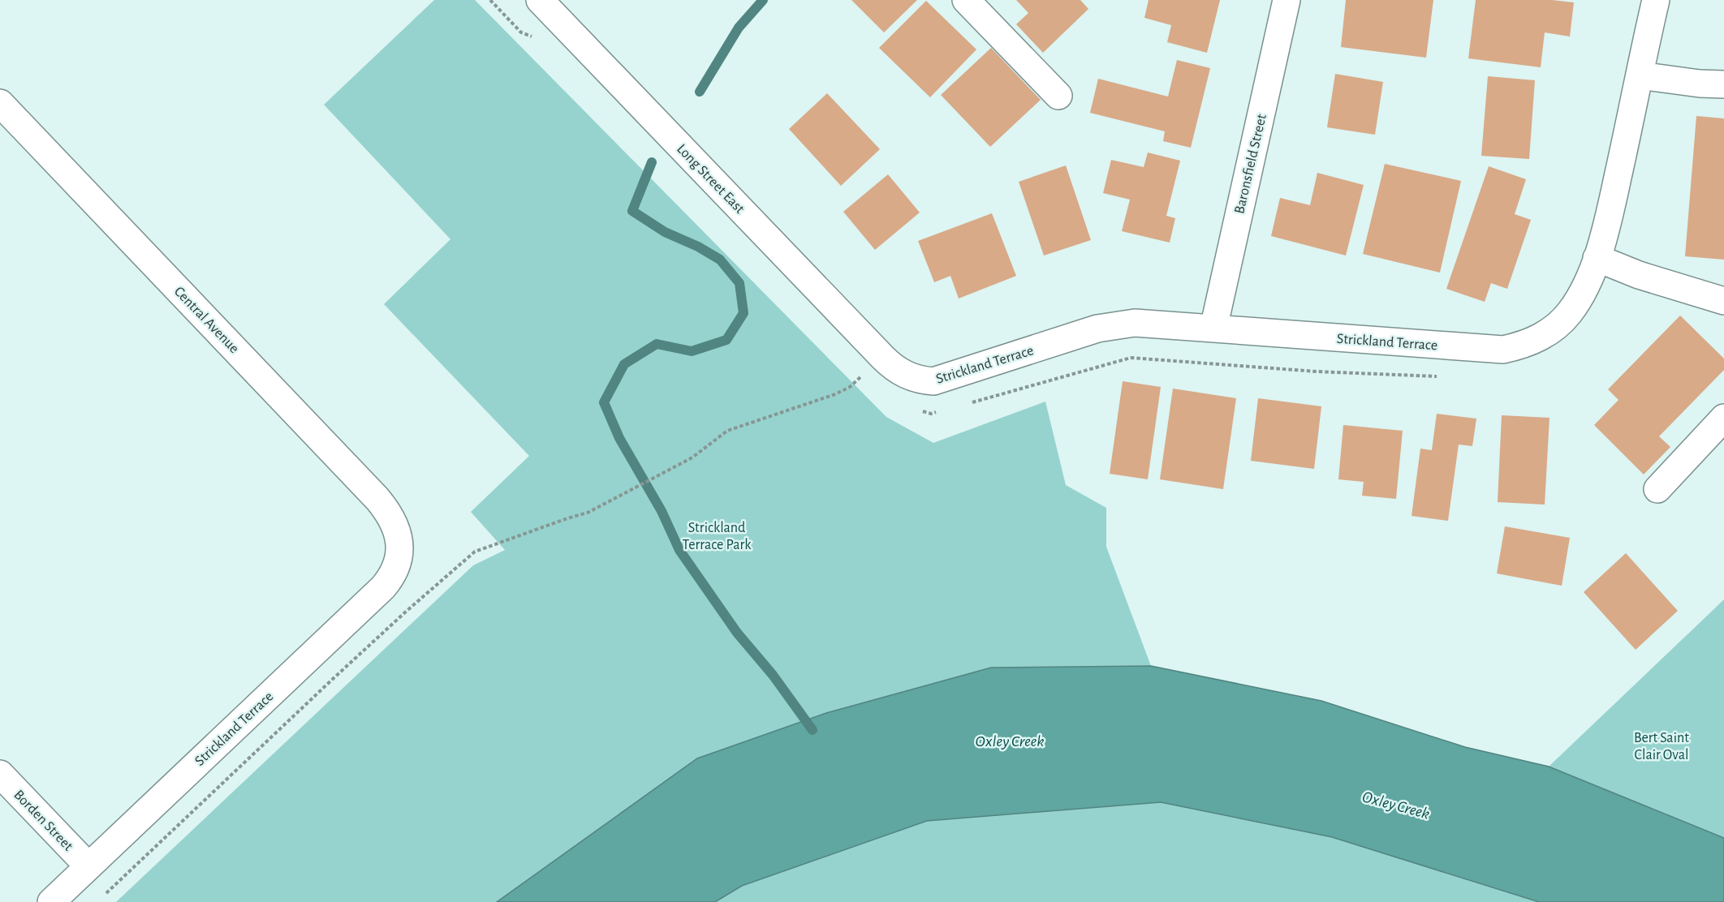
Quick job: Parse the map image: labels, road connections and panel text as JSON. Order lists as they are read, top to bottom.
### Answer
{
  "streets": {
    "street": [
      "Baronsfield Street",
      "Long Street East",
      "Central Avenue",
      "Strickland Terrace",
      "Borden Street"
    ]
  },
  "crossings": [
    ["Baronsfield Street", "Strickland Terrace"],
    ["Long Street East", "Strickland Terrace"],
    ["Central Avenue", "Strickland Terrace"],
    ["Strickland Terrace", "Borden Street"]
  ],
  "water": ["Oxley Creek"],
  "parks": ["Strickland Terrace Park", "Bert Saint Clair Oval"]
}
